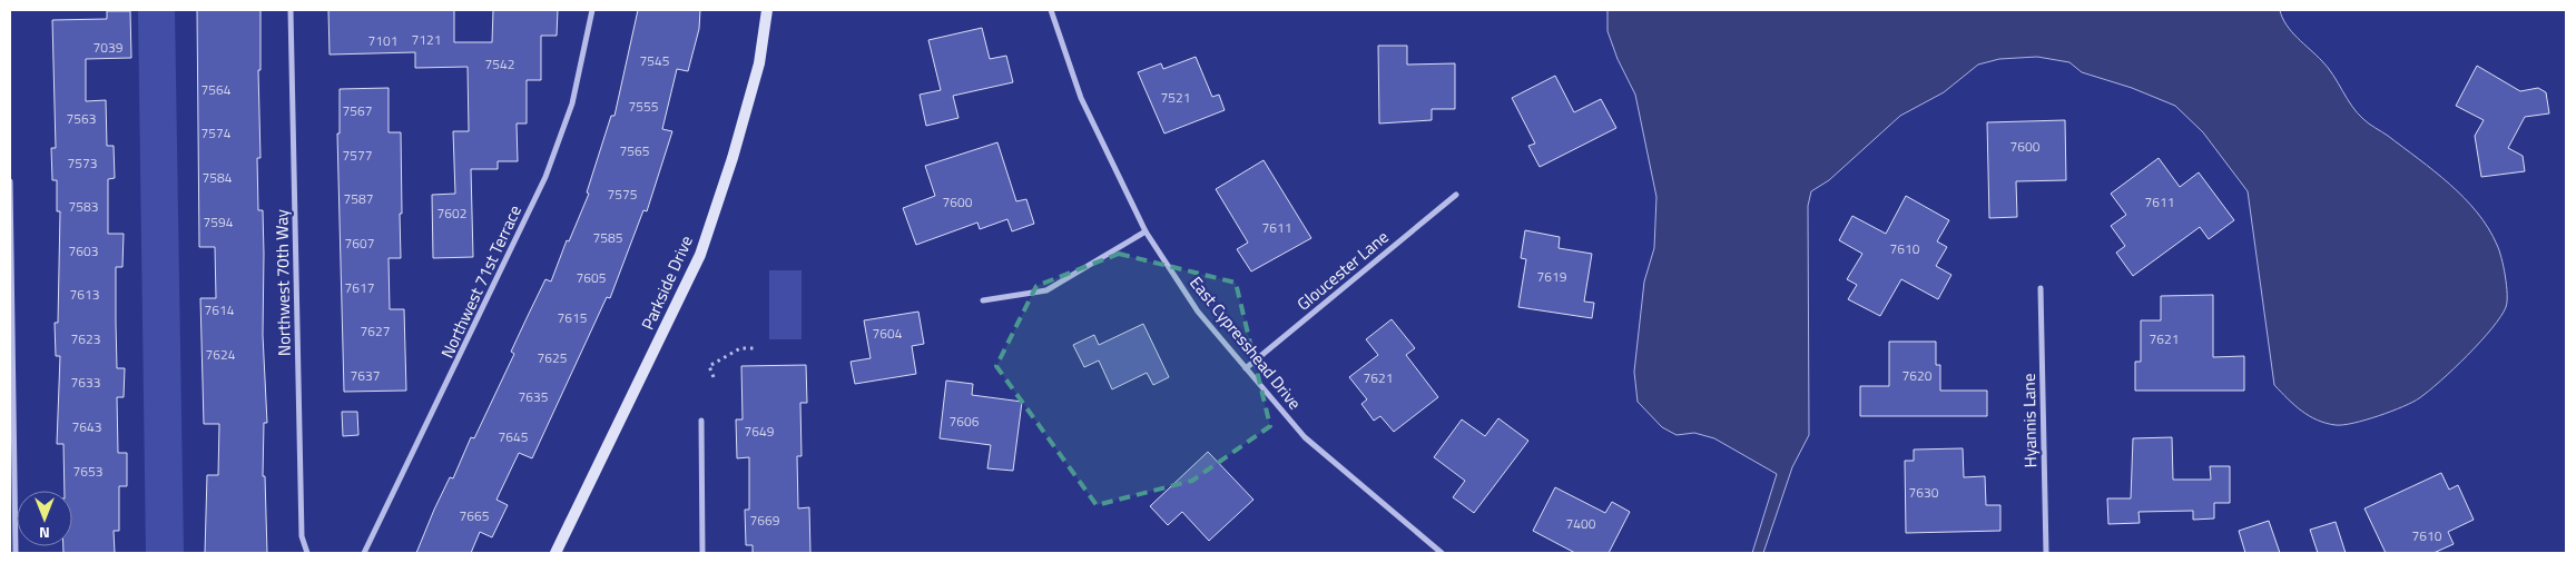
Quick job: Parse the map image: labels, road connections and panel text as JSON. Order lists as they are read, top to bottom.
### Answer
{
  "streets": {
    "street": [
      "Gloucester Lane",
      "Northwest 71st Terrace",
      "Northwest 70th Way",
      "Parkside Drive",
      "East Cypresshead Drive",
      "Hyannis Lane"
    ]
  },
  "crossings": [
    ["Gloucester Lane", "East Cypresshead Drive"]
  ],
  "house_numbers": [
    "7121",
    "7101",
    "7039",
    "7545",
    "7542",
    "7564",
    "7521",
    "7555",
    "7567",
    "7563",
    "7574",
    "7600",
    "7565",
    "7577",
    "7573",
    "7584",
    "7575",
    "7587",
    "7600",
    "7611",
    "7583",
    "7602",
    "7594",
    "7611",
    "7585",
    "7607",
    "7610",
    "7603",
    "7619",
    "7605",
    "7617",
    "7613",
    "7614",
    "7615",
    "7627",
    "7604",
    "7623",
    "7621",
    "7624",
    "7625",
    "7637",
    "7620",
    "7621",
    "7633",
    "7635",
    "7606",
    "7643",
    "7649",
    "7645",
    "7653",
    "7630",
    "7665",
    "7669",
    "7400",
    "7610"
  ],
  "north": "bottom"
}
